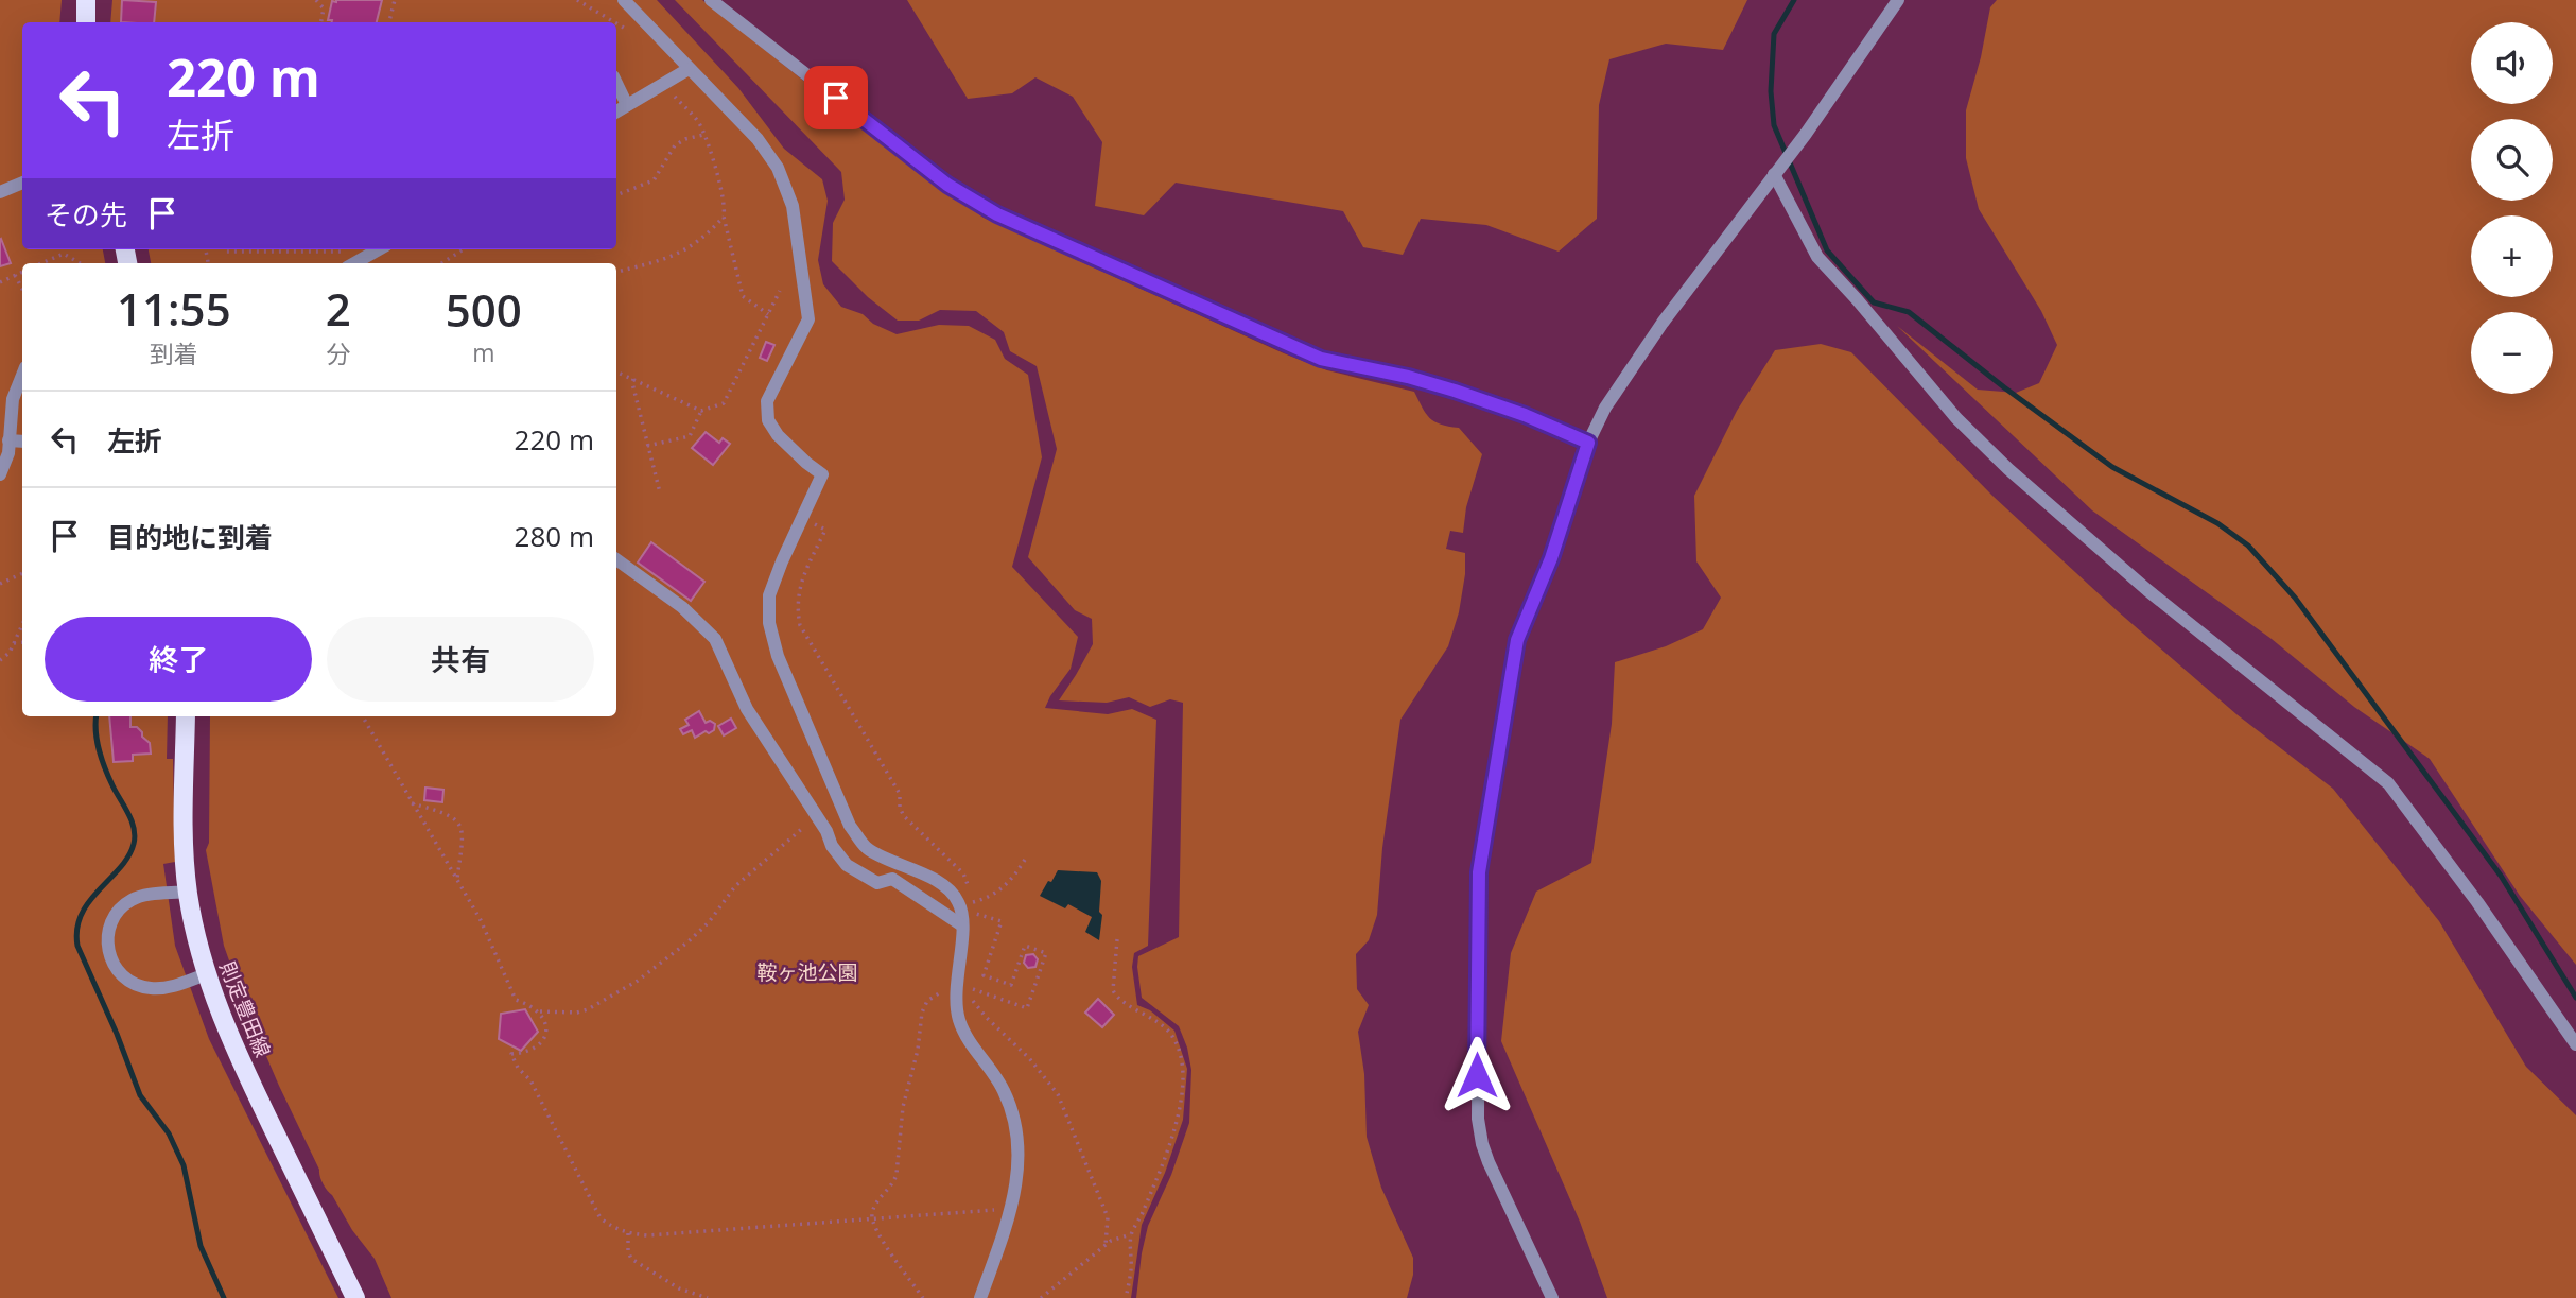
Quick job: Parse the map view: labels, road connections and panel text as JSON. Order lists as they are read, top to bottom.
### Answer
{
  "streets": {
    "main road": ["則定豊田線"]
  },
  "parks": ["鞍ヶ池公園"],
  "page": {
    "map_buttons": ["+", "−"],
    "turn": ["220 m", "左折"],
    "then": "その先",
    "eta": [
      "11:55",
      "到着",
      "2",
      "分",
      "500",
      "m"
    ],
    "list": [
      {
        "name": "左折",
        "value": "220 m"
      },
      {
        "name": "目的地に到着",
        "value": "280 m"
      }
    ],
    "buttons": ["終了", "共有"]
  }
}
